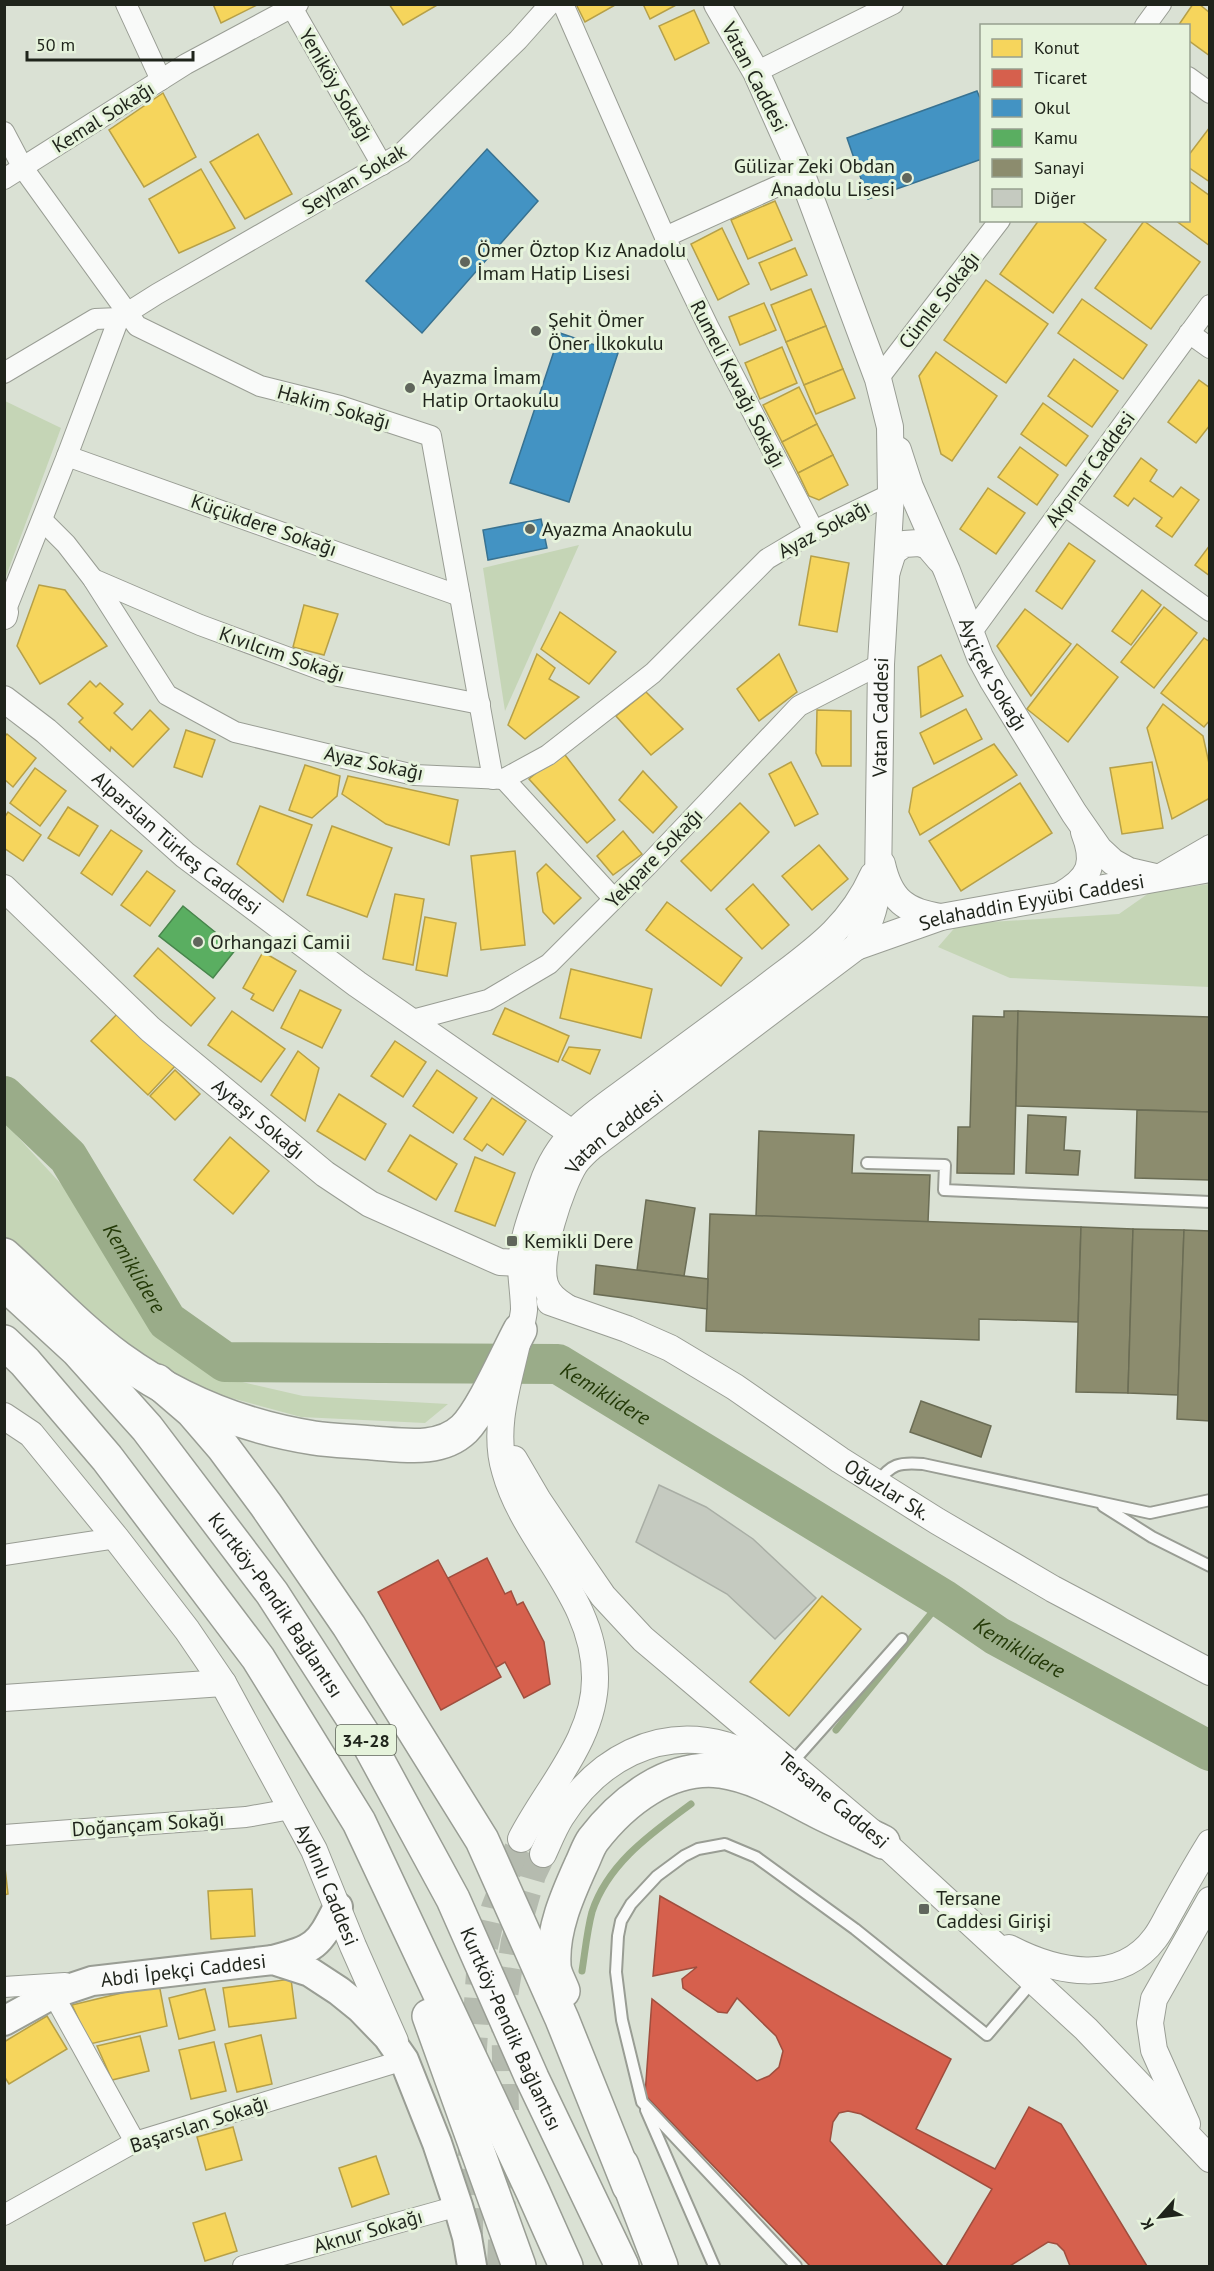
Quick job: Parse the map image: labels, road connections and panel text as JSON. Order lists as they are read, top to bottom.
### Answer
{
  "streets": {
    "highway": ["Kurtköy-Pendik Bağlantısı", "34-28"],
    "main road": ["Aydınlı Caddesi", "Abdi İpekçi Caddesi"],
    "street": [
      "Vatan Caddesi",
      "Yeniköy Sokağı",
      "Kemal Sokağı",
      "Seyhan Sokak",
      "Cümle Sokağı",
      "Rumeli Kavağı Sokağı",
      "Hakim Sokağı",
      "Akpınar Caddesi",
      "Küçükdere Sokağı",
      "Ayaz Sokağı",
      "Kıvılcım Sokağı",
      "Ayçiçek Sokağı",
      "Alparslan Türkeş Caddesi",
      "Yekpare Sokağı",
      "Selahaddin Eyyübi Caddesi",
      "Aytaşı Sokağı",
      "Oğuzlar Sk.",
      "Tersane Caddesi",
      "Doğançam Sokağı",
      "Başarslan Sokağı",
      "Aknur Sokağı"
    ]
  },
  "crossings": [
    ["Vatan Caddesi", "Cümle Sokağı"],
    ["Vatan Caddesi", "Ayaz Sokağı"],
    ["Vatan Caddesi", "Ayçiçek Sokağı"],
    ["Vatan Caddesi", "Alparslan Türkeş Caddesi"],
    ["Vatan Caddesi", "Yekpare Sokağı"],
    ["Vatan Caddesi", "Selahaddin Eyyübi Caddesi"],
    ["Vatan Caddesi", "Oğuzlar Sk."],
    ["Yeniköy Sokağı", "Kemal Sokağı"],
    ["Yeniköy Sokağı", "Seyhan Sokak"],
    ["Kemal Sokağı", "Hakim Sokağı"],
    ["Seyhan Sokak", "Hakim Sokağı"],
    ["Rumeli Kavağı Sokağı", "Ayaz Sokağı"],
    ["Hakim Sokağı", "Küçükdere Sokağı"],
    ["Hakim Sokağı", "Ayaz Sokağı"],
    ["Hakim Sokağı", "Kıvılcım Sokağı"],
    ["Akpınar Caddesi", "Ayçiçek Sokağı"],
    ["Ayaz Sokağı", "Kıvılcım Sokağı"],
    ["Ayçiçek Sokağı", "Selahaddin Eyyübi Caddesi"],
    ["Alparslan Türkeş Caddesi", "Yekpare Sokağı"],
    ["Doğançam Sokağı", "Aydınlı Caddesi"],
    ["Aydınlı Caddesi", "Abdi İpekçi Caddesi"],
    ["Aydınlı Caddesi", "Başarslan Sokağı"],
    ["Aydınlı Caddesi", "Aknur Sokağı"],
    ["Abdi İpekçi Caddesi", "Başarslan Sokağı"]
  ],
  "water": ["Kemiklidere"],
  "places": {
    "other": [
      "Gülizar Zeki Obdan Anadolu Lisesi",
      "Ömer Öztop Kız Anadolu İmam Hatip Lisesi",
      "Şehit Ömer Öner İlkokulu",
      "Ayazma İmam Hatip Ortaokulu",
      "Ayazma Anaokulu",
      "Orhangazi Camii"
    ],
    "transit": ["Kemikli Dere", "Tersane Caddesi Girişi"]
  },
  "legend": [
    "Konut",
    "Ticaret",
    "Okul",
    "Kamu",
    "Sanayi",
    "Diğer"
  ],
  "scale_bar": "50 m",
  "north": "bottom left"
}
